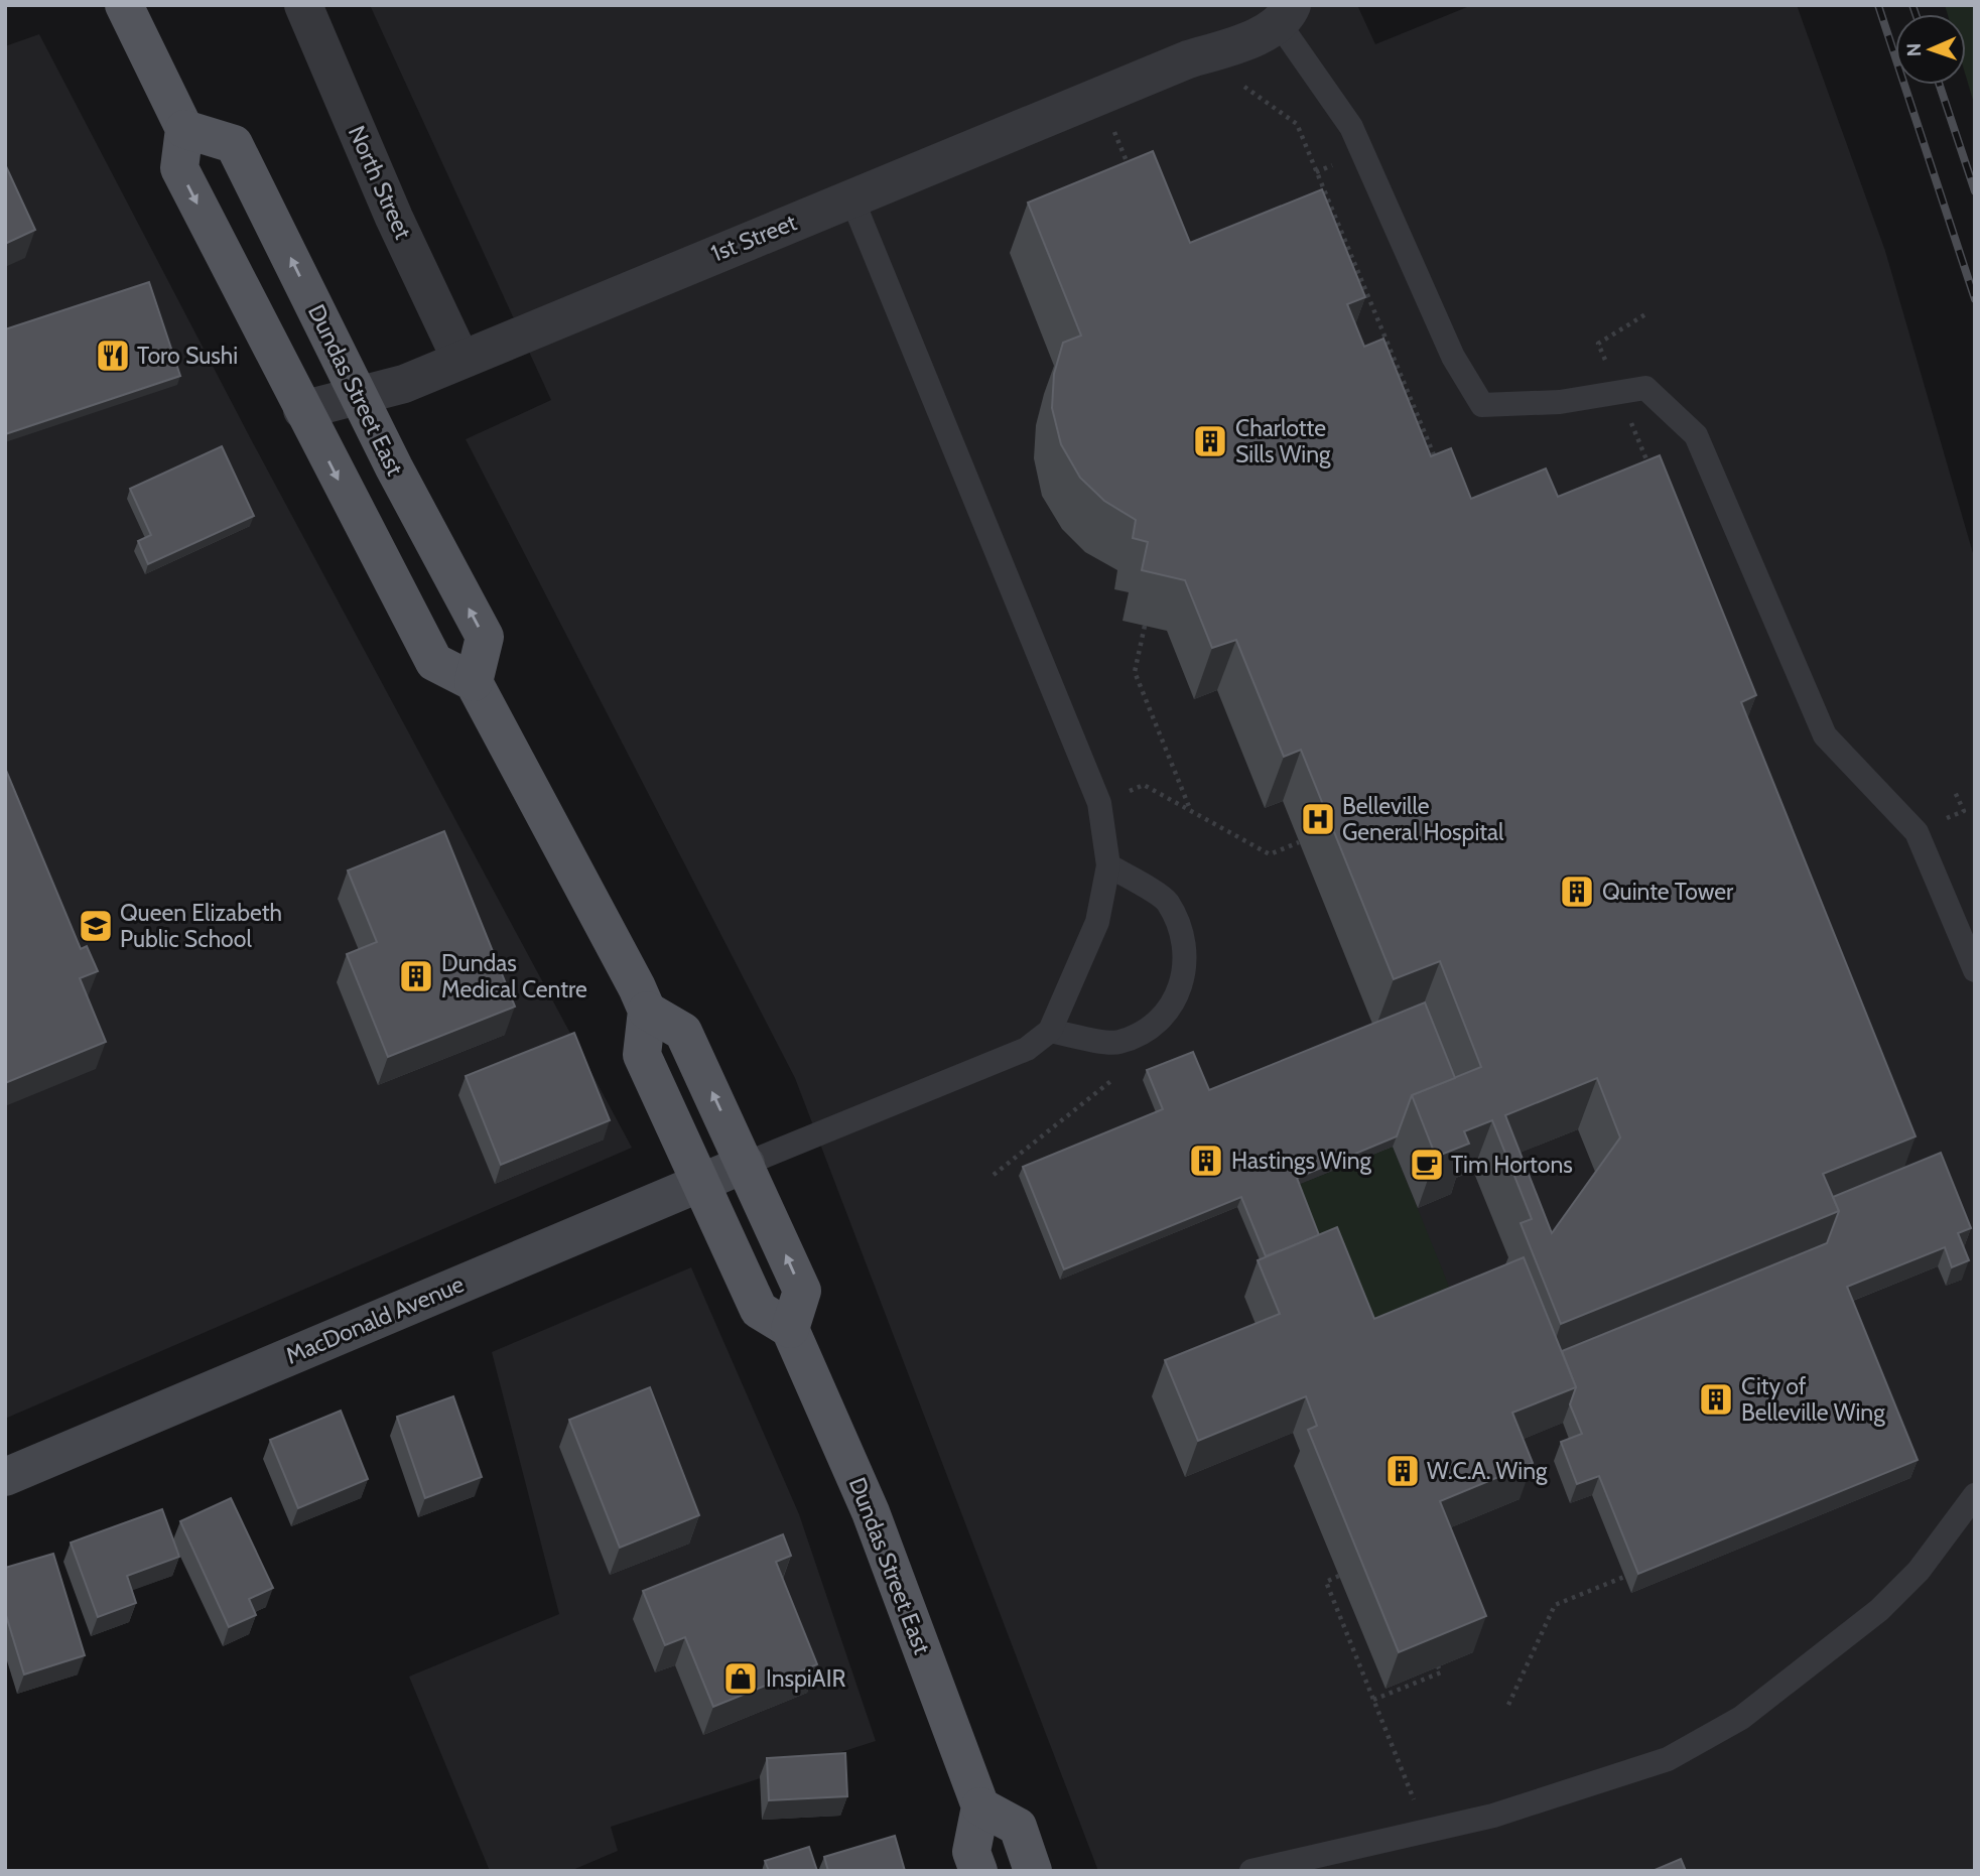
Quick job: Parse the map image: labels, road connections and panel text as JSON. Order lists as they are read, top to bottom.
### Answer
{
  "streets": {
    "main road": ["Dundas Street East"],
    "street": ["North Street", "1st Street", "MacDonald Avenue"]
  },
  "crossings": [
    ["North Street", "1st Street"],
    ["1st Street", "Dundas Street East"]
  ],
  "places": {
    "restaurant": ["Toro Sushi"],
    "building": [
      "Charlotte Sills Wing",
      "Quinte Tower",
      "Dundas Medical Centre",
      "Hastings Wing",
      "City of Belleville Wing",
      "W.C.A. Wing"
    ],
    "hospital": ["Belleville General Hospital"],
    "school or university": ["Queen Elizabeth Public School"],
    "cafe": ["Tim Hortons"],
    "shop": ["InspiAIR"]
  },
  "north": "left"
}
